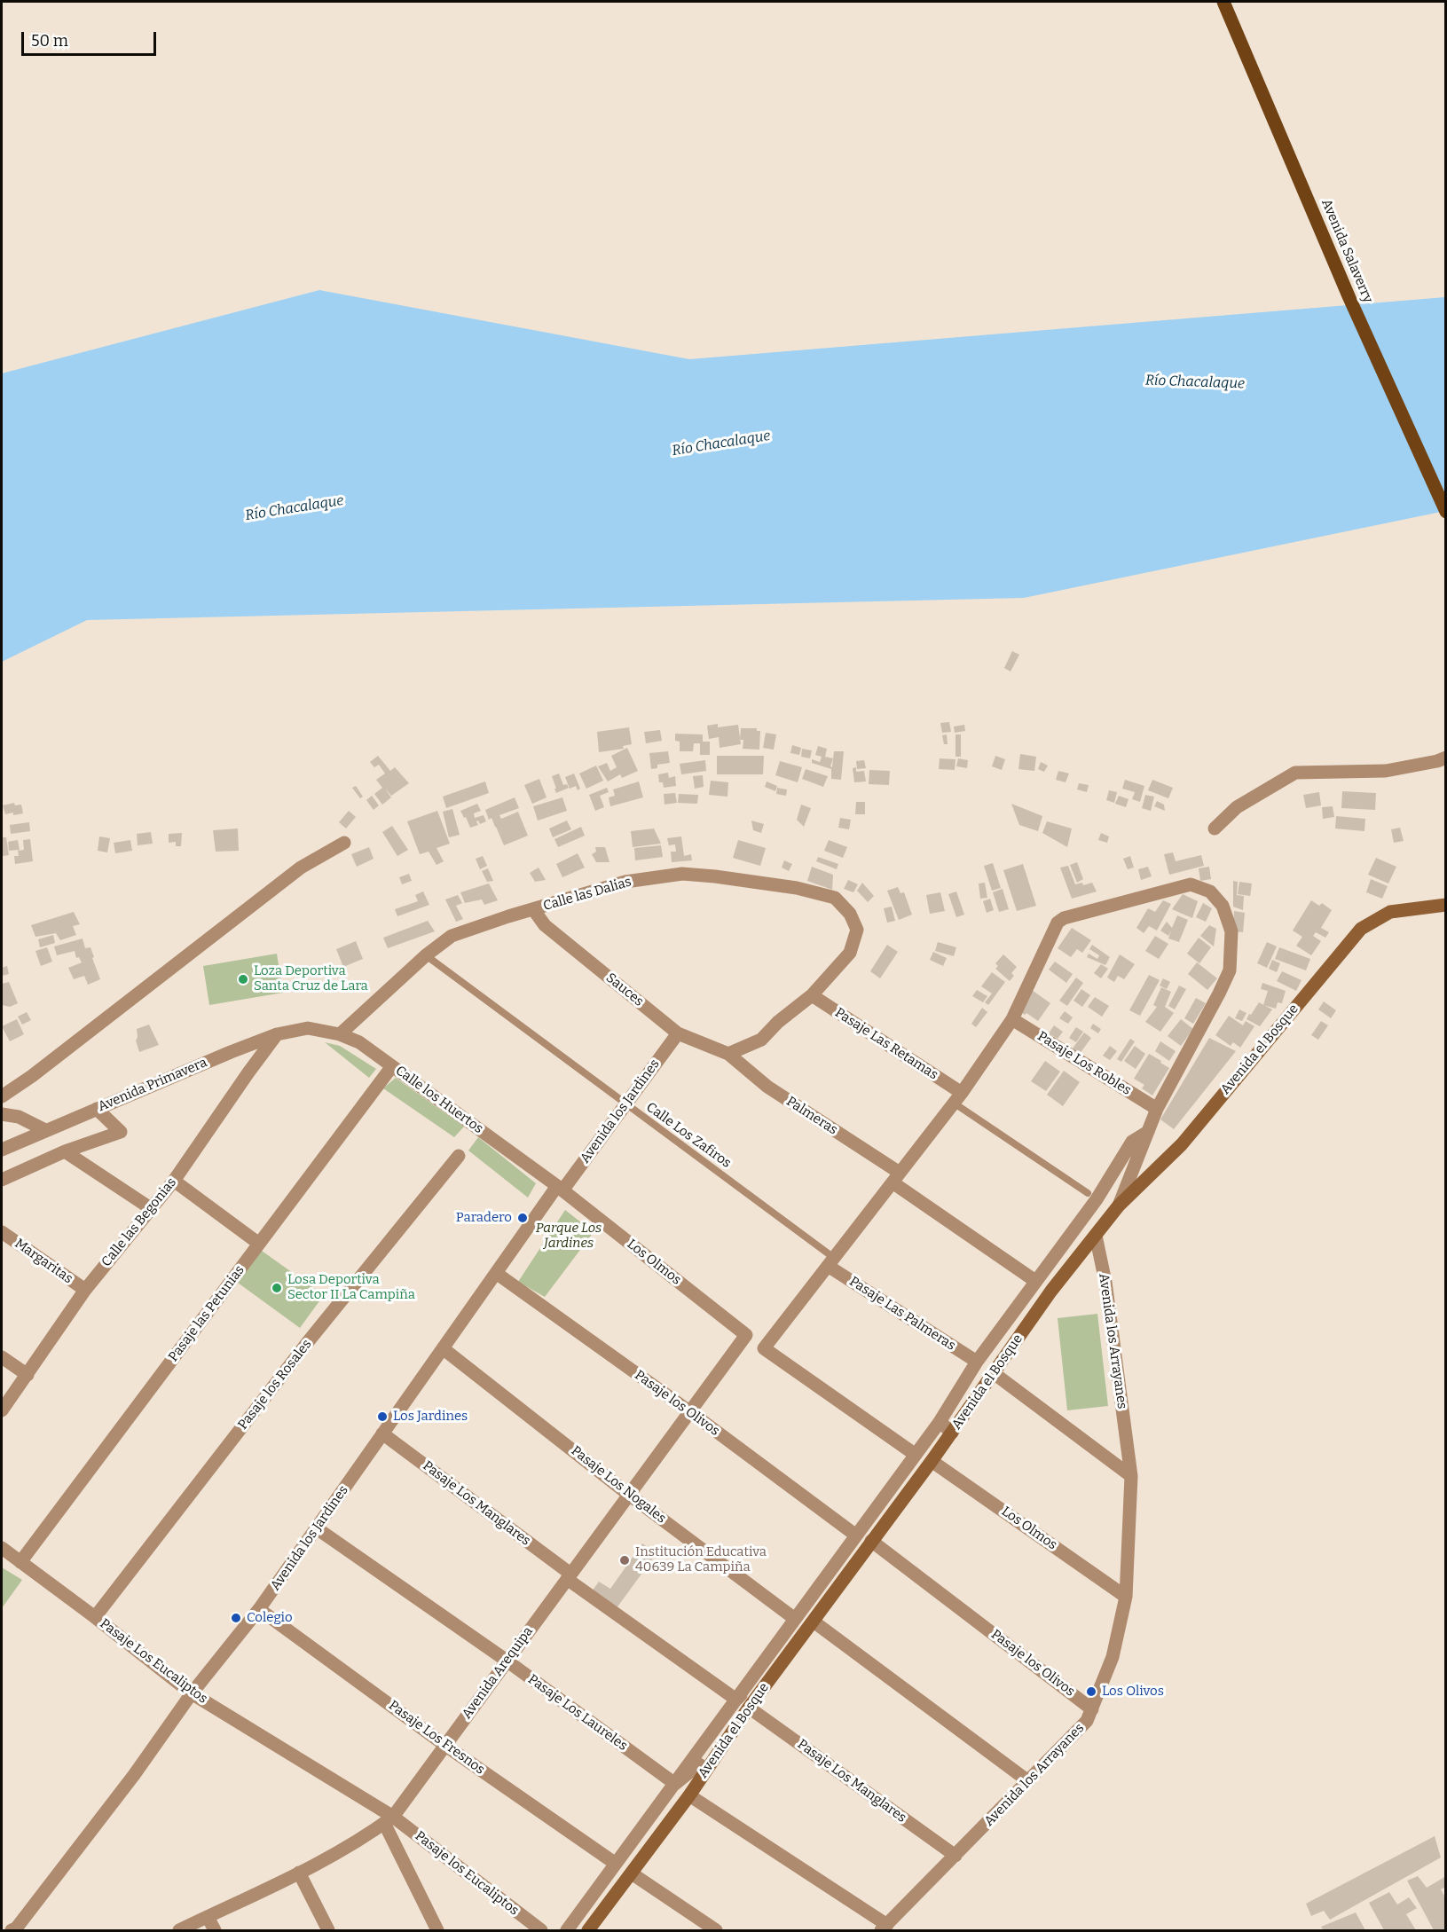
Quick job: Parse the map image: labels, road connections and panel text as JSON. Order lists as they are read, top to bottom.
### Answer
{
  "streets": {
    "main road": ["Avenida Salaverry"],
    "street": [
      "Calle las Dalias",
      "Sauces",
      "Pasaje Las Retamas",
      "Avenida el Bosque",
      "Pasaje Los Robles",
      "Avenida Primavera",
      "Calle los Huertos",
      "Avenida los Jardines",
      "Palmeras",
      "Calle las Begonias",
      "Margaritas",
      "Los Olmos",
      "Pasaje las Petunias",
      "Pasaje Las Palmeras",
      "Avenida los Arrayanes",
      "Pasaje los Rosales",
      "Pasaje los Olivos",
      "Pasaje Los Nogales",
      "Pasaje Los Manglares",
      "Pasaje Los Eucaliptos",
      "Avenida Arequipa",
      "Pasaje Los Laureles",
      "Pasaje Los Fresnos",
      "Pasaje los Eucaliptos"
    ],
    "lane": ["Calle Los Zafiros"]
  },
  "crossings": [
    ["Calle las Dalias", "Sauces"],
    ["Calle las Dalias", "Pasaje Las Retamas"],
    ["Calle las Dalias", "Calle los Huertos"],
    ["Calle las Dalias", "Calle Los Zafiros"],
    ["Sauces", "Avenida los Jardines"],
    ["Sauces", "Palmeras"],
    ["Avenida el Bosque", "Los Olmos"],
    ["Avenida el Bosque", "Avenida los Arrayanes"],
    ["Avenida el Bosque", "Pasaje los Olivos"],
    ["Avenida el Bosque", "Pasaje Los Manglares"],
    ["Avenida Primavera", "Calle los Huertos"],
    ["Avenida Primavera", "Calle las Begonias"],
    ["Calle los Huertos", "Avenida los Jardines"],
    ["Calle los Huertos", "Los Olmos"],
    ["Calle los Huertos", "Pasaje las Petunias"],
    ["Avenida los Jardines", "Calle Los Zafiros"],
    ["Avenida los Jardines", "Los Olmos"],
    ["Avenida los Jardines", "Pasaje los Olivos"],
    ["Avenida los Jardines", "Pasaje Los Nogales"],
    ["Avenida los Jardines", "Pasaje Los Manglares"],
    ["Avenida los Jardines", "Pasaje Los Eucaliptos"],
    ["Avenida los Jardines", "Pasaje Los Laureles"],
    ["Avenida los Jardines", "Pasaje Los Fresnos"],
    ["Calle Los Zafiros", "Pasaje Las Palmeras"],
    ["Calle las Begonias", "Margaritas"],
    ["Los Olmos", "Avenida los Arrayanes"],
    ["Los Olmos", "Avenida Arequipa"],
    ["Pasaje las Petunias", "Pasaje Los Eucaliptos"],
    ["Avenida los Arrayanes", "Pasaje los Olivos"],
    ["Avenida los Arrayanes", "Pasaje Los Manglares"],
    ["Pasaje los Rosales", "Pasaje Los Eucaliptos"],
    ["Pasaje los Olivos", "Avenida Arequipa"],
    ["Pasaje Los Nogales", "Avenida Arequipa"],
    ["Pasaje Los Manglares", "Avenida Arequipa"],
    ["Pasaje Los Eucaliptos", "Avenida Arequipa"],
    ["Pasaje Los Eucaliptos", "Pasaje los Eucaliptos"],
    ["Avenida Arequipa", "Pasaje Los Laureles"],
    ["Avenida Arequipa", "Pasaje Los Fresnos"],
    ["Avenida Arequipa", "Pasaje los Eucaliptos"]
  ],
  "water": ["Río Chacalaque"],
  "parks": ["Parque Los Jardines"],
  "places": [
    "Loza Deportiva Santa Cruz de Lara",
    "Paradero",
    "Losa Deportiva Sector II La Campiña",
    "Los Jardines",
    "Institución Educativa 40639 La Campiña",
    "Colegio",
    "Los Olivos"
  ],
  "scale_bar": "50 m"
}
